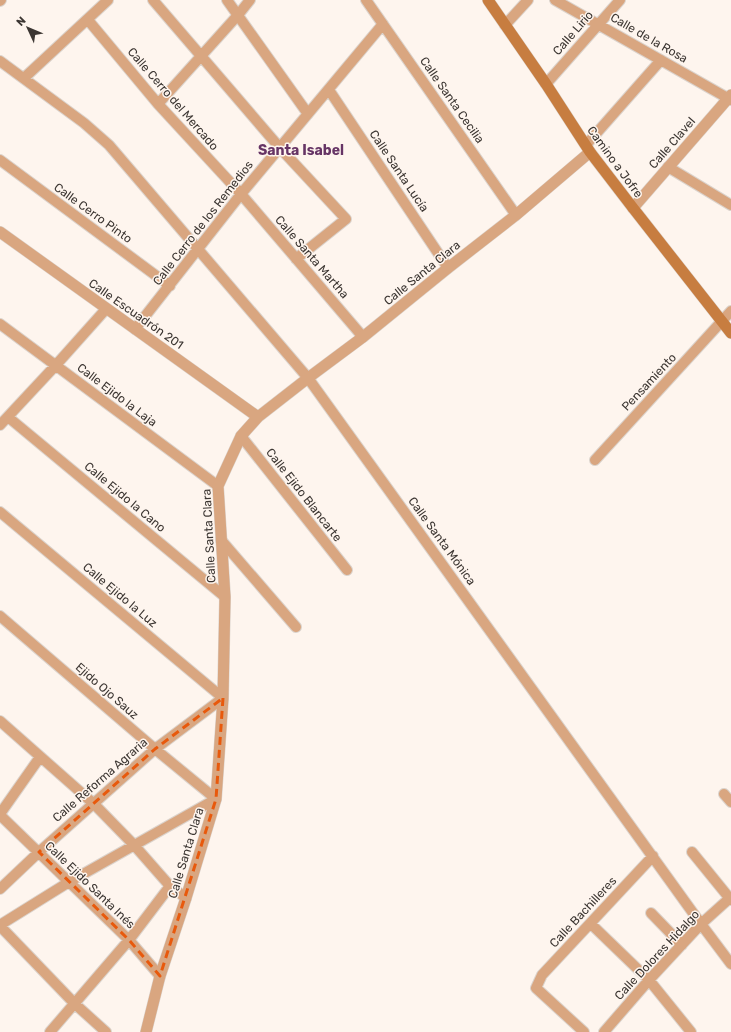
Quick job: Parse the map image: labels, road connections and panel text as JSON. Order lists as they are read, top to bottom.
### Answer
{
  "streets": {
    "main road": ["Camino a Jofre"],
    "street": [
      "Calle Lirio",
      "Calle de la Rosa",
      "Calle Cerro del Mercado",
      "Calle Santa Cecilia",
      "Calle Clavel",
      "Calle Santa Lucía",
      "Calle Cerro Pinto",
      "Calle Cerro de los Remedios",
      "Calle Santa Martha",
      "Calle Santa Clara",
      "Calle Escuadrón 201",
      "Pensamiento",
      "Calle Ejido la Laja",
      "Calle Ejido Blancarte",
      "Calle Ejido la Cano",
      "Calle Santa Mónica",
      "Calle Ejido la Luz",
      "Ejido Ojo Sauz",
      "Calle Reforma Agraria",
      "Calle Ejido Santa Inés",
      "Calle Bachilleres",
      "Calle Dolores Hidalgo"
    ]
  },
  "crossings": [
    ["Calle Lirio", "Calle de la Rosa"],
    ["Calle Lirio", "Camino a Jofre"],
    ["Calle de la Rosa", "Calle Clavel"],
    ["Calle Cerro del Mercado", "Calle Cerro de los Remedios"],
    ["Calle Cerro del Mercado", "Calle Santa Martha"],
    ["Calle Santa Cecilia", "Calle Cerro de los Remedios"],
    ["Calle Santa Cecilia", "Calle Santa Clara"],
    ["Calle Clavel", "Camino a Jofre"],
    ["Camino a Jofre", "Calle Santa Clara"],
    ["Camino a Jofre", "Pensamiento"],
    ["Calle Santa Lucía", "Calle Cerro de los Remedios"],
    ["Calle Santa Lucía", "Calle Santa Clara"],
    ["Calle Cerro Pinto", "Calle Cerro de los Remedios"],
    ["Calle Cerro de los Remedios", "Calle Santa Martha"],
    ["Calle Cerro de los Remedios", "Calle Escuadrón 201"],
    ["Calle Cerro de los Remedios", "Calle Santa Mónica"],
    ["Calle Santa Martha", "Calle Santa Clara"],
    ["Calle Santa Clara", "Calle Escuadrón 201"],
    ["Calle Santa Clara", "Calle Ejido la Laja"],
    ["Calle Santa Clara", "Calle Ejido Blancarte"],
    ["Calle Santa Clara", "Calle Ejido la Cano"],
    ["Calle Santa Clara", "Calle Santa Mónica"],
    ["Calle Santa Clara", "Calle Ejido la Luz"],
    ["Calle Santa Clara", "Ejido Ojo Sauz"],
    ["Calle Santa Clara", "Calle Reforma Agraria"],
    ["Calle Santa Clara", "Calle Ejido Santa Inés"],
    ["Calle Santa Mónica", "Calle Bachilleres"],
    ["Calle Santa Mónica", "Calle Dolores Hidalgo"],
    ["Calle Ejido la Luz", "Calle Reforma Agraria"],
    ["Ejido Ojo Sauz", "Calle Reforma Agraria"],
    ["Calle Reforma Agraria", "Calle Ejido Santa Inés"]
  ],
  "districts": ["Santa Isabel"],
  "north": "top left"
}
